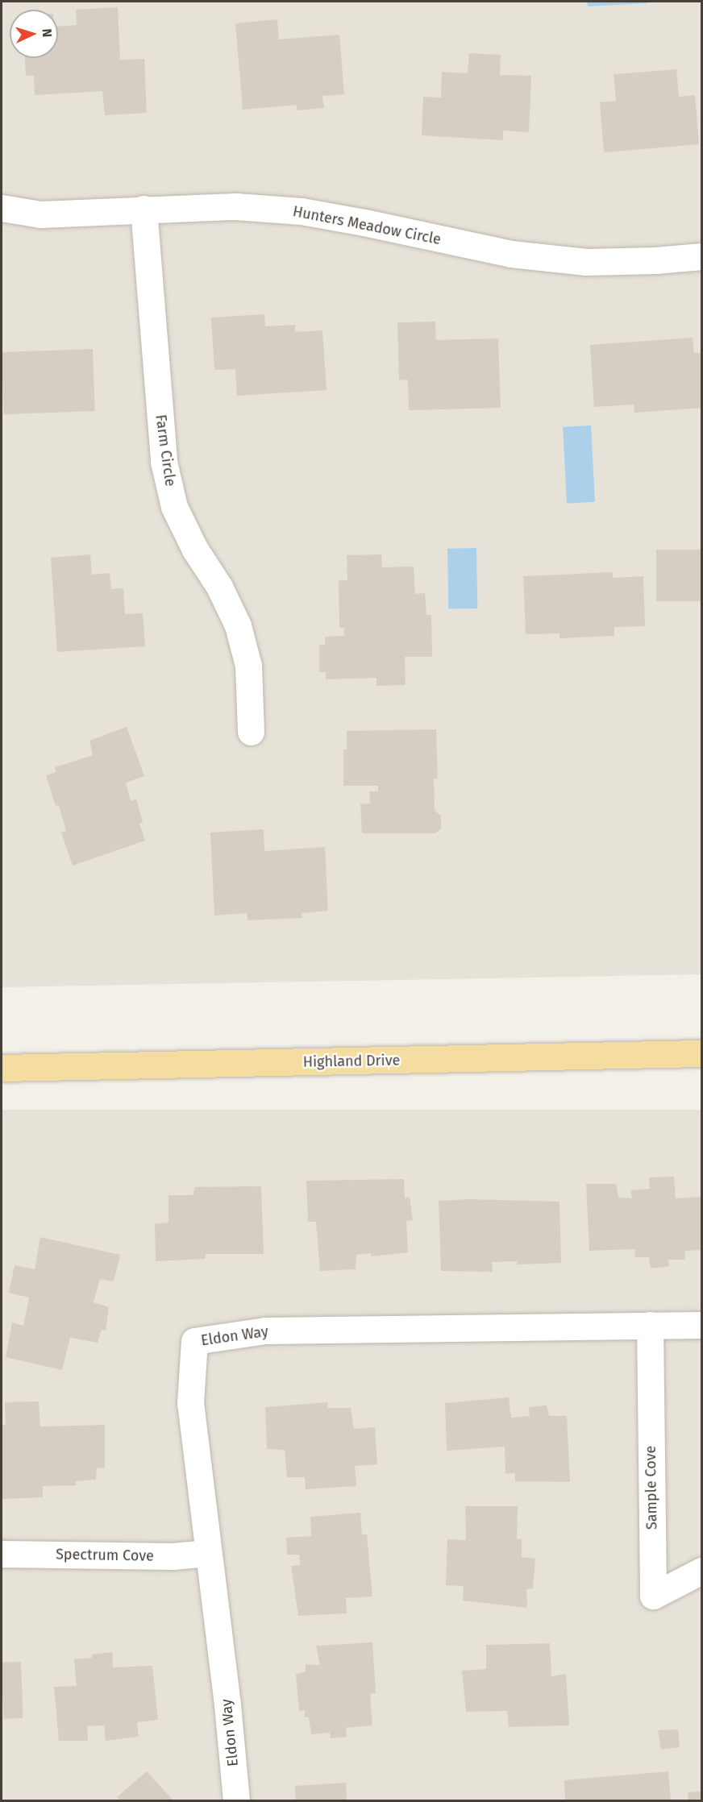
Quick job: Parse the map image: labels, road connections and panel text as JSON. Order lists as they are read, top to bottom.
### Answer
{
  "streets": {
    "main road": ["Highland Drive"],
    "street": [
      "Hunters Meadow Circle",
      "Farm Circle",
      "Eldon Way",
      "Sample Cove",
      "Spectrum Cove"
    ]
  },
  "crossings": [
    ["Hunters Meadow Circle", "Farm Circle"],
    ["Eldon Way", "Sample Cove"],
    ["Eldon Way", "Spectrum Cove"]
  ],
  "north": "right"
}
